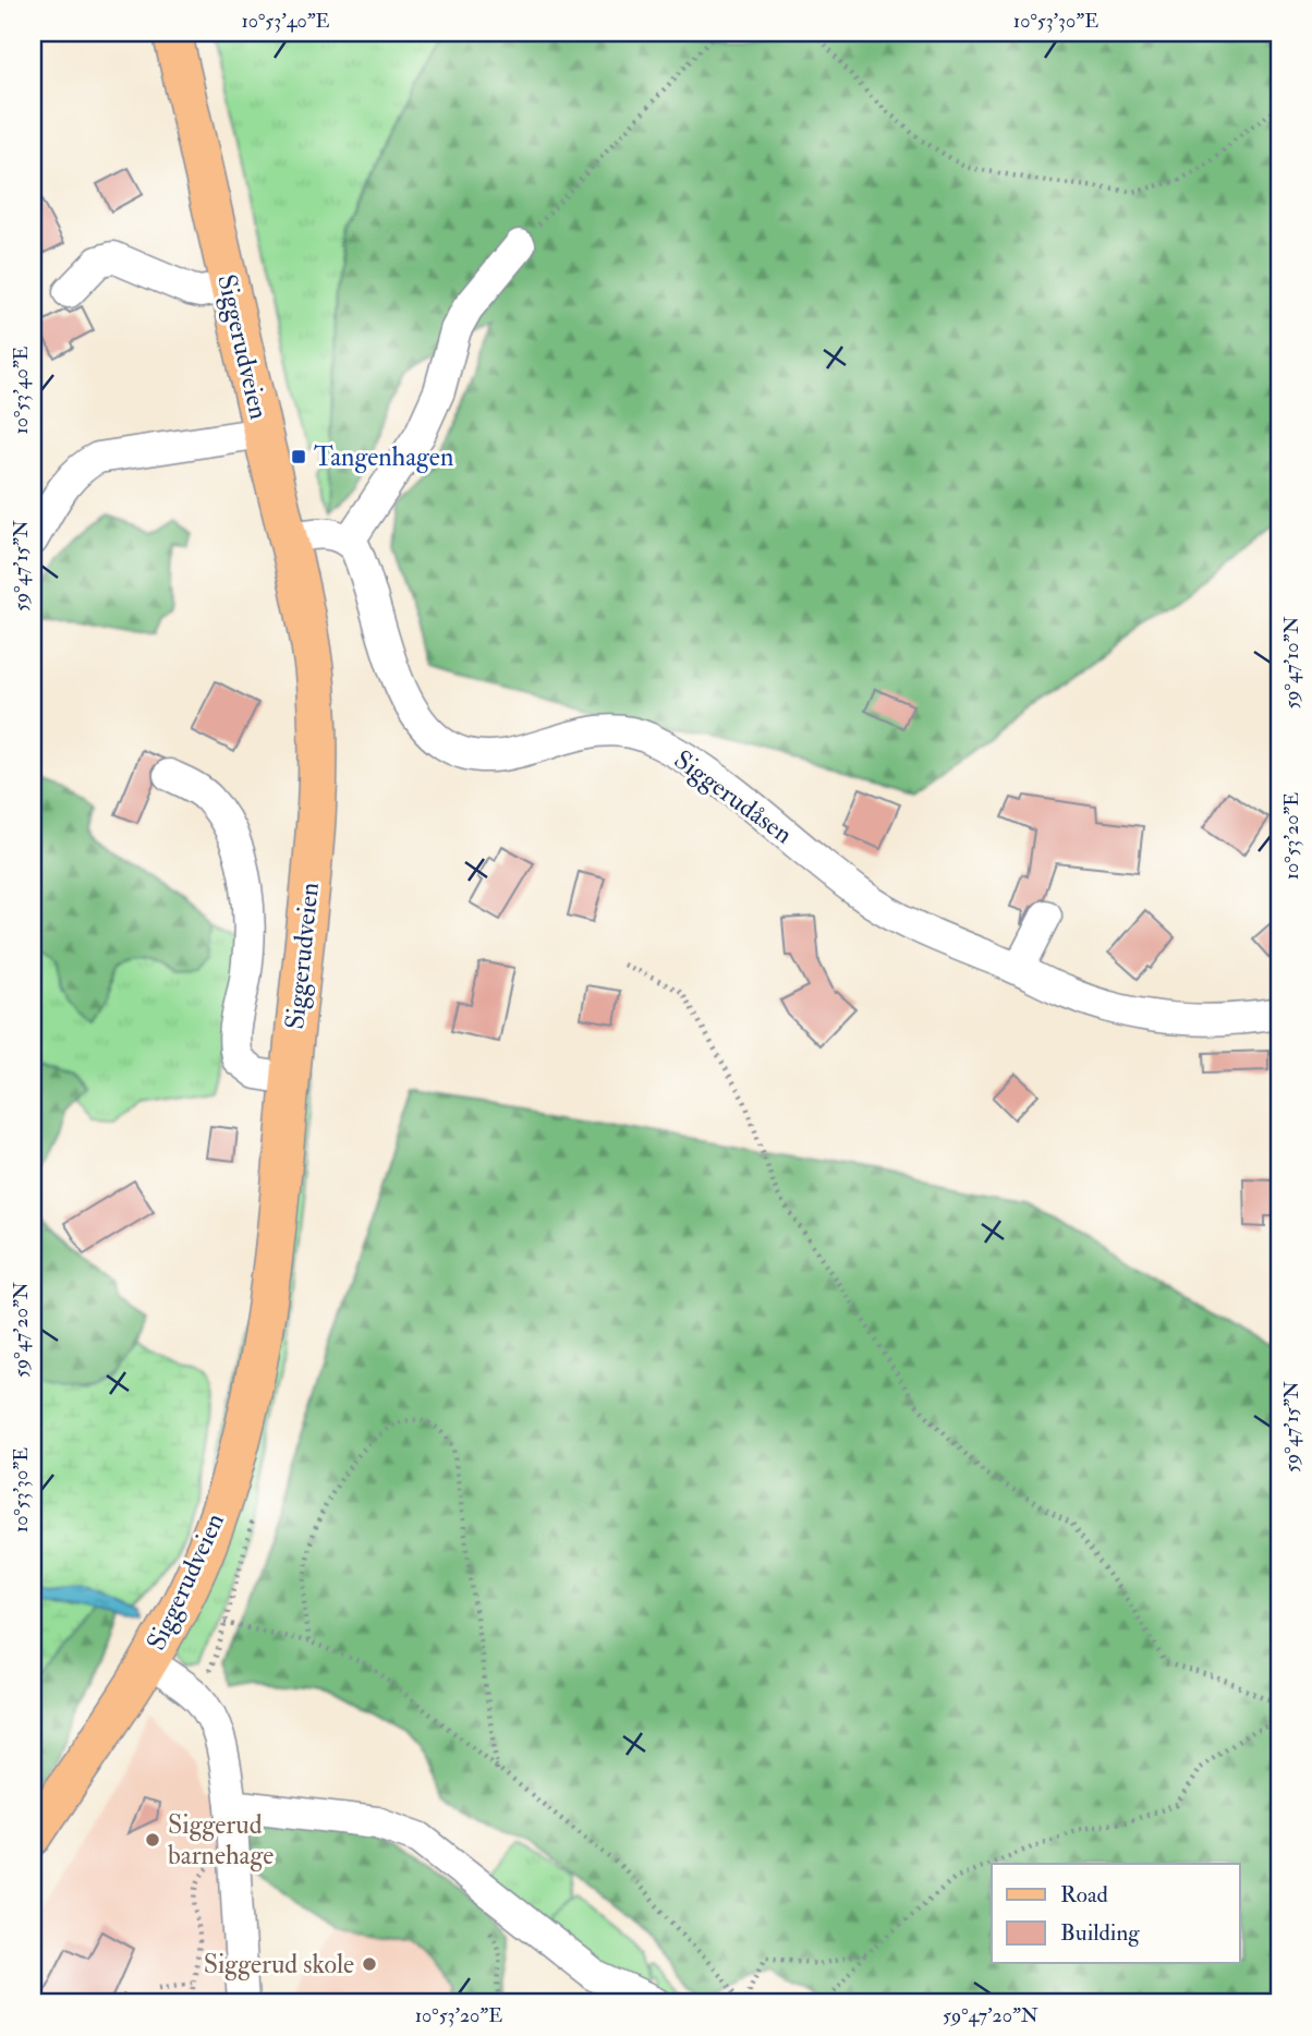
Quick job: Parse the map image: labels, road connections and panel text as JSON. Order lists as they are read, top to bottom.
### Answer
{
  "streets": {
    "main road": ["Siggerudveien"],
    "street": ["Siggerudåsen"]
  },
  "places": {
    "transit": ["Tangenhagen"],
    "other": ["Siggerud barnehage", "Siggerud skole"]
  },
  "legend": ["Road", "Building"],
  "coordinates": [
    "10°53'40\"E",
    "10°53'30\"E",
    "59°47'15\"N",
    "59°47'10\"N",
    "10°53'20\"E",
    "59°47'20\"N"
  ]
}
